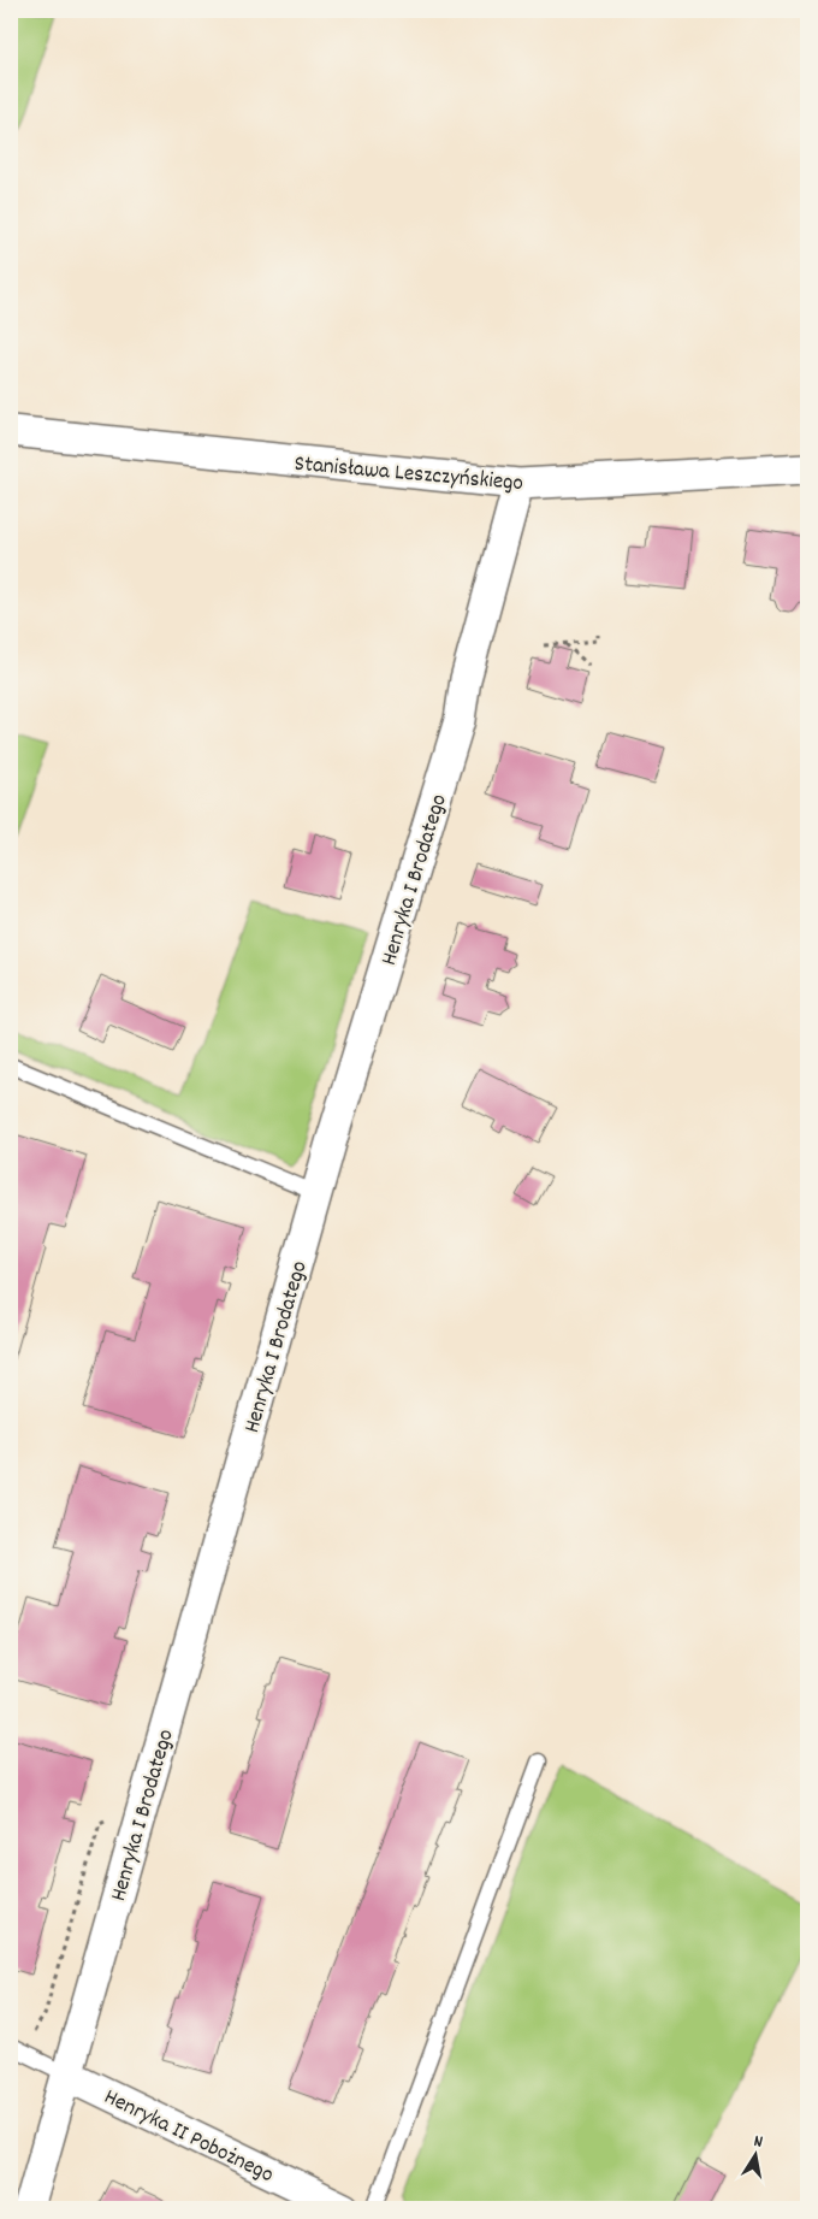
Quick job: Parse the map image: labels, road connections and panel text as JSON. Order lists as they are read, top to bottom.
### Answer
{
  "streets": {
    "street": ["Stanisława Leszczyńskiego", "Henryka I Brodatego", "Henryka II Pobożnego"]
  },
  "crossings": [
    ["Stanisława Leszczyńskiego", "Henryka I Brodatego"],
    ["Henryka I Brodatego", "Henryka II Pobożnego"]
  ],
  "north": "top"
}
